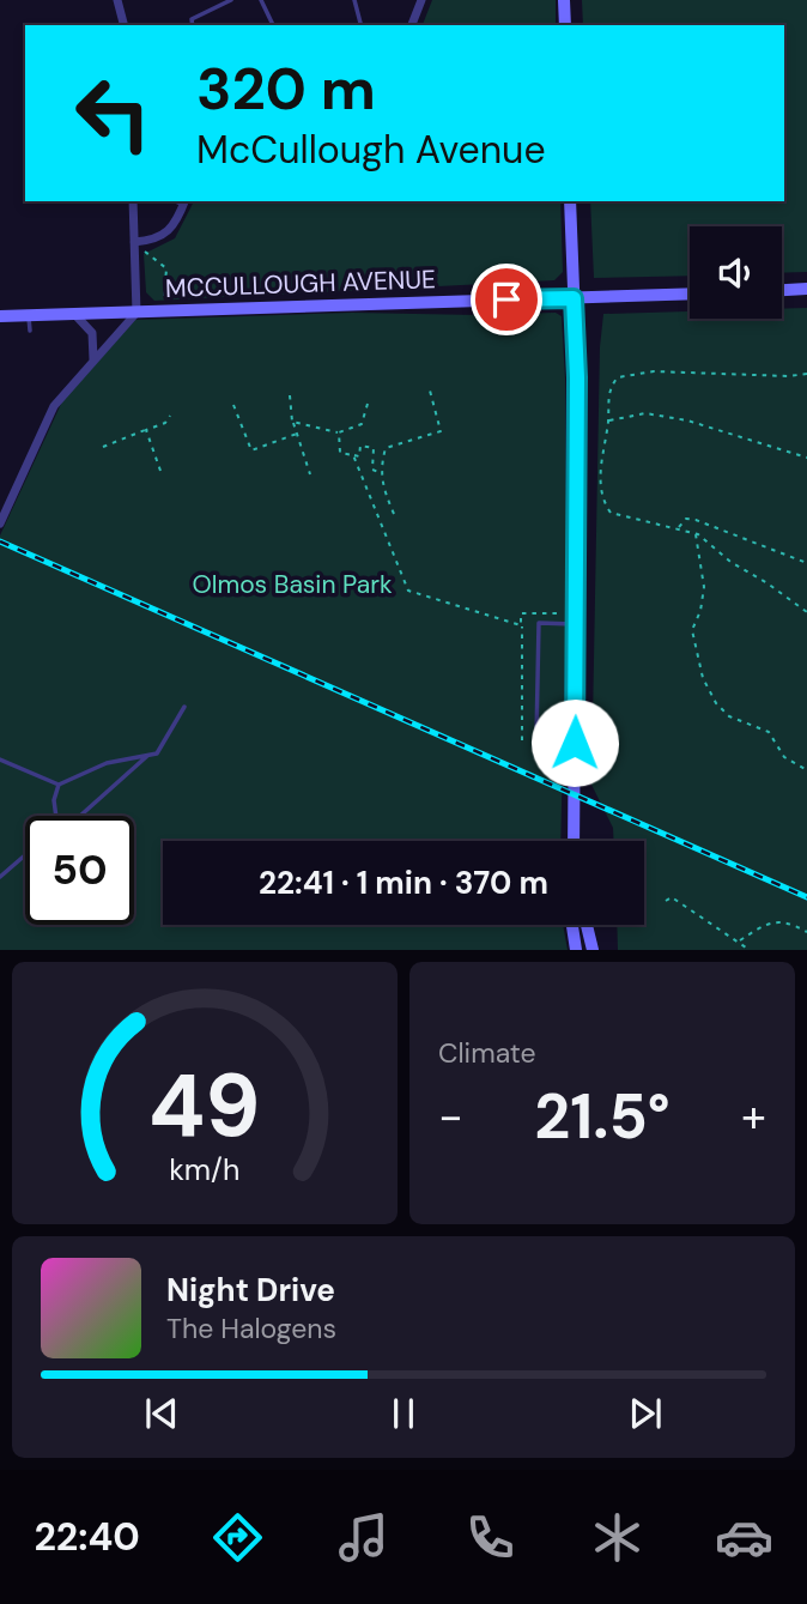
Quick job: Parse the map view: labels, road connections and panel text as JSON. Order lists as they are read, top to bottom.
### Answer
{
  "streets": {
    "main road": ["MCCULLOUGH AVENUE"]
  },
  "parks": ["Olmos Basin Park"],
  "page": {
    "turn": ["320 m", "McCullough Avenue"],
    "limit": "50",
    "trip": "22:41 · 1 min · 370 m",
    "tile": "Climate",
    "heat": ["−", "21.5°", "+"],
    "song": ["Night Drive", "The Halogens"],
    "tabs": "22:40",
    "gauge": ["49", "km/h"]
  }
}
